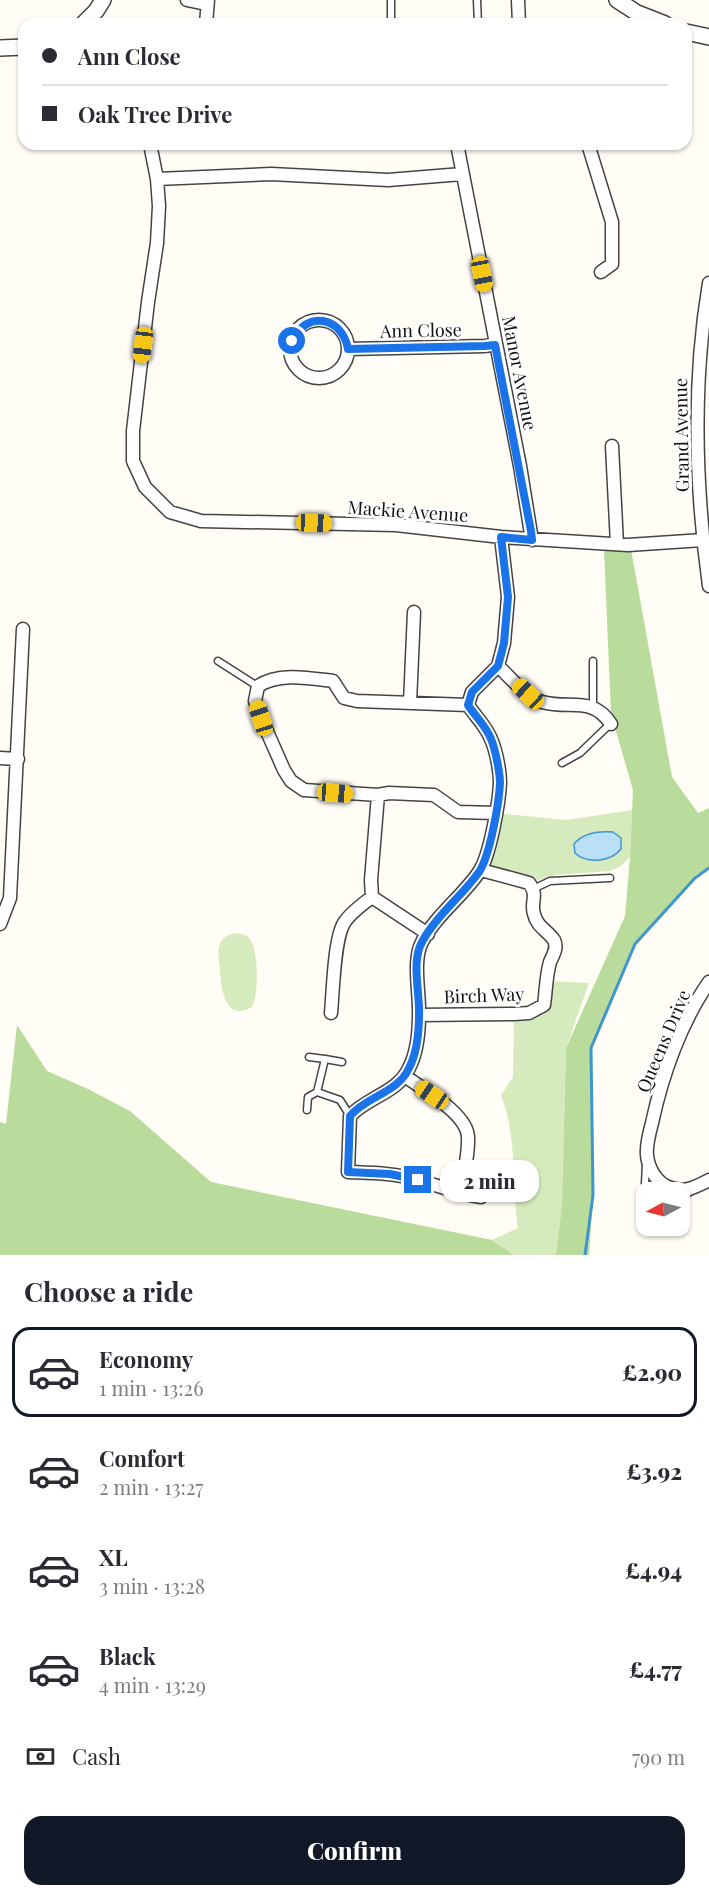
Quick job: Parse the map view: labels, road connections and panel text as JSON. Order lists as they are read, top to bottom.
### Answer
{
  "streets": {
    "street": [
      "Ann Close",
      "Manor Avenue",
      "Grand Avenue",
      "Mackie Avenue",
      "Birch Way",
      "Queens Drive"
    ]
  },
  "crossings": [
    ["Ann Close", "Manor Avenue"],
    ["Manor Avenue", "Mackie Avenue"],
    ["Grand Avenue", "Mackie Avenue"]
  ],
  "north": "left",
  "page": {
    "banner": ["Ann Close", "Oak Tree Drive"],
    "bubble": "2 min",
    "heading": "Choose a ride",
    "list": [
      {
        "name": "Economy",
        "note": "1 min · 13:26",
        "value": "£2.90"
      },
      {
        "name": "Comfort",
        "note": "2 min · 13:27",
        "value": "£3.92"
      },
      {
        "name": "XL",
        "note": "3 min · 13:28",
        "value": "£4.94"
      },
      {
        "name": "Black",
        "note": "4 min · 13:29",
        "value": "£4.77"
      }
    ],
    "pay": ["Cash", "790 m"],
    "buttons": "Confirm"
  }
}
